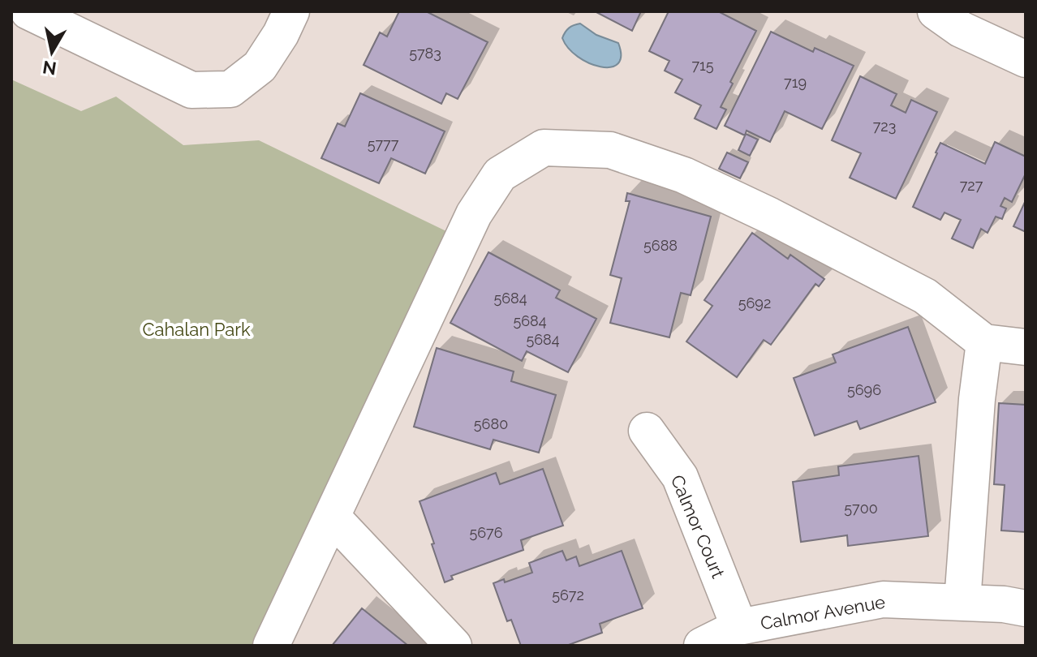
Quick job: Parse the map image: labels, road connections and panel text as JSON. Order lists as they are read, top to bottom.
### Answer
{
  "streets": {
    "street": ["Calmor Court", "Calmor Avenue"]
  },
  "crossings": [
    ["Calmor Court", "Calmor Avenue"]
  ],
  "parks": ["Cahalan Park"],
  "house_numbers": [
    "5783",
    "715",
    "719",
    "723",
    "5777",
    "727",
    "5688",
    "5684",
    "5692",
    "5684",
    "5684",
    "5696",
    "5680",
    "5700",
    "5676",
    "5672"
  ],
  "north": "bottom"
}
